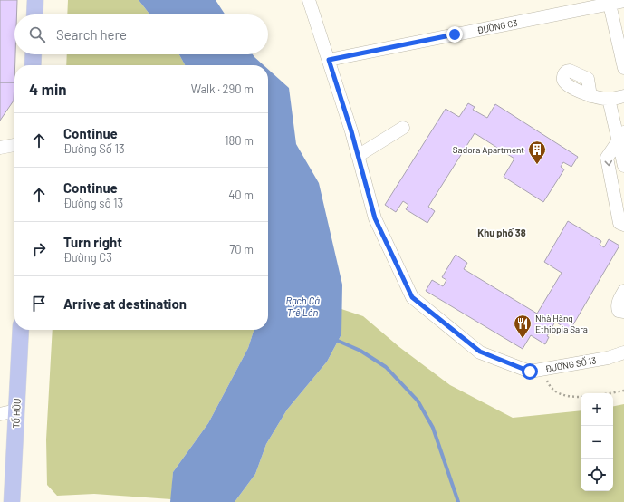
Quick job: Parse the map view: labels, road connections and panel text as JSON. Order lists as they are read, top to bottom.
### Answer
{
  "streets": {
    "main road": ["TỐ HỮU"],
    "street": ["ĐƯỜNG C3", "ĐƯỜNG SỐ 13"]
  },
  "crossings": [
    ["ĐƯỜNG C3", "ĐƯỜNG SỐ 13"]
  ],
  "districts": ["Khu phố 38"],
  "water": ["Rạch Cá Trê Lớn"],
  "places": {
    "building": ["Sadora Apartment"],
    "restaurant": ["Nhà Hàng Ethiopia Sara"]
  },
  "page": {
    "search": "Search here",
    "heading": ["4 min", "Walk · 290 m"],
    "list": [
      ["Continue", "Đường Số 13", "180 m"],
      ["Continue", "Đường số 13", "40 m"],
      ["Turn right", "Đường C3", "70 m"],
      "Arrive at destination"
    ],
    "map_buttons": ["+", "−"]
  }
}
